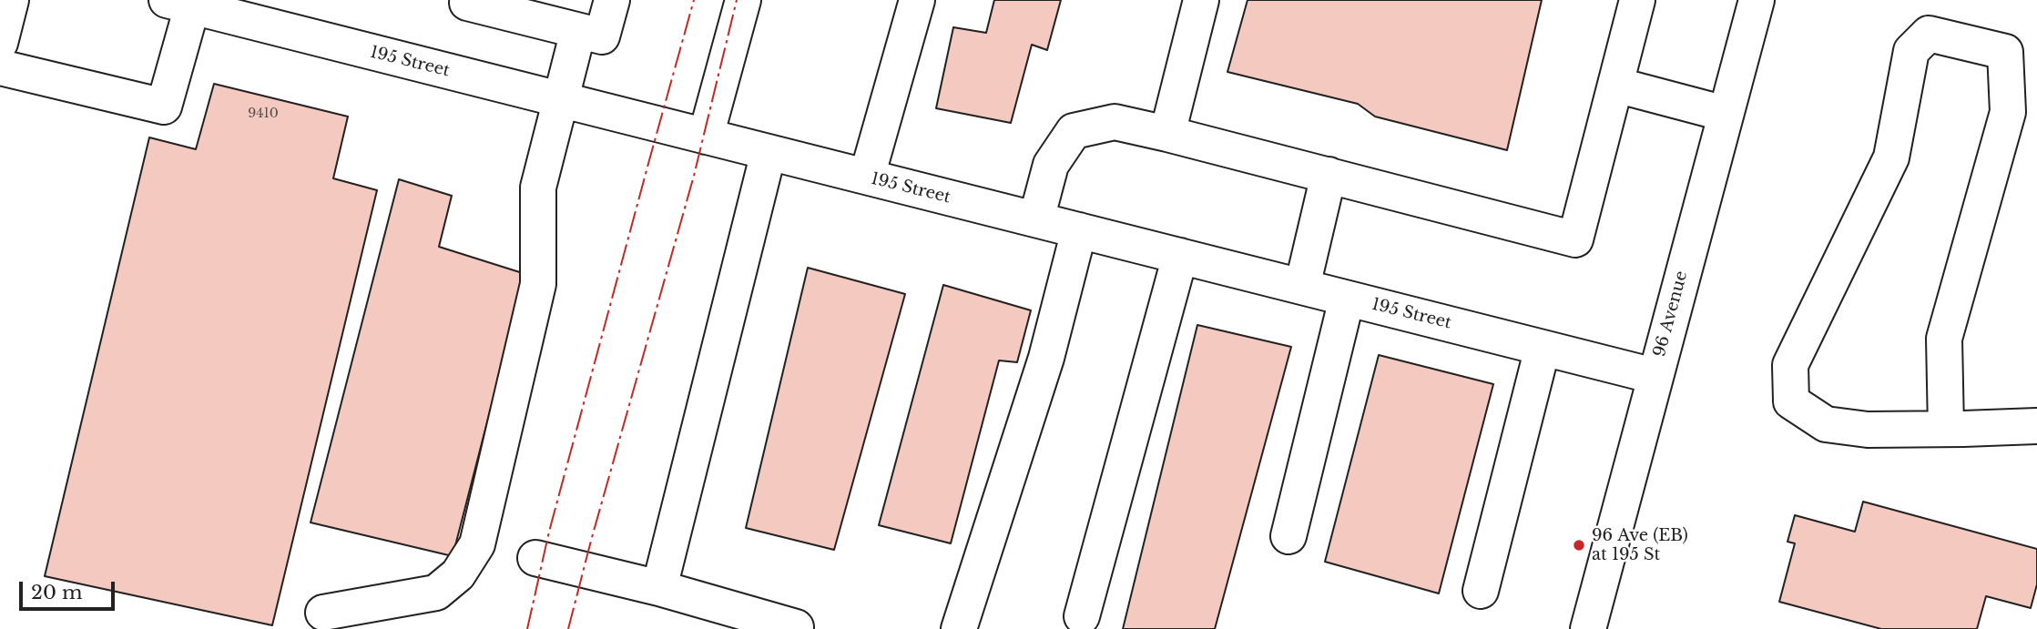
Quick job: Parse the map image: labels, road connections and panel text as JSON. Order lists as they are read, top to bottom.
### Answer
{
  "streets": {
    "street": ["195 Street", "96 Avenue"]
  },
  "crossings": [
    ["195 Street", "96 Avenue"]
  ],
  "places": ["96 Ave (EB) at 195 St"],
  "house_numbers": ["9410"],
  "scale_bar": "20 m"
}
